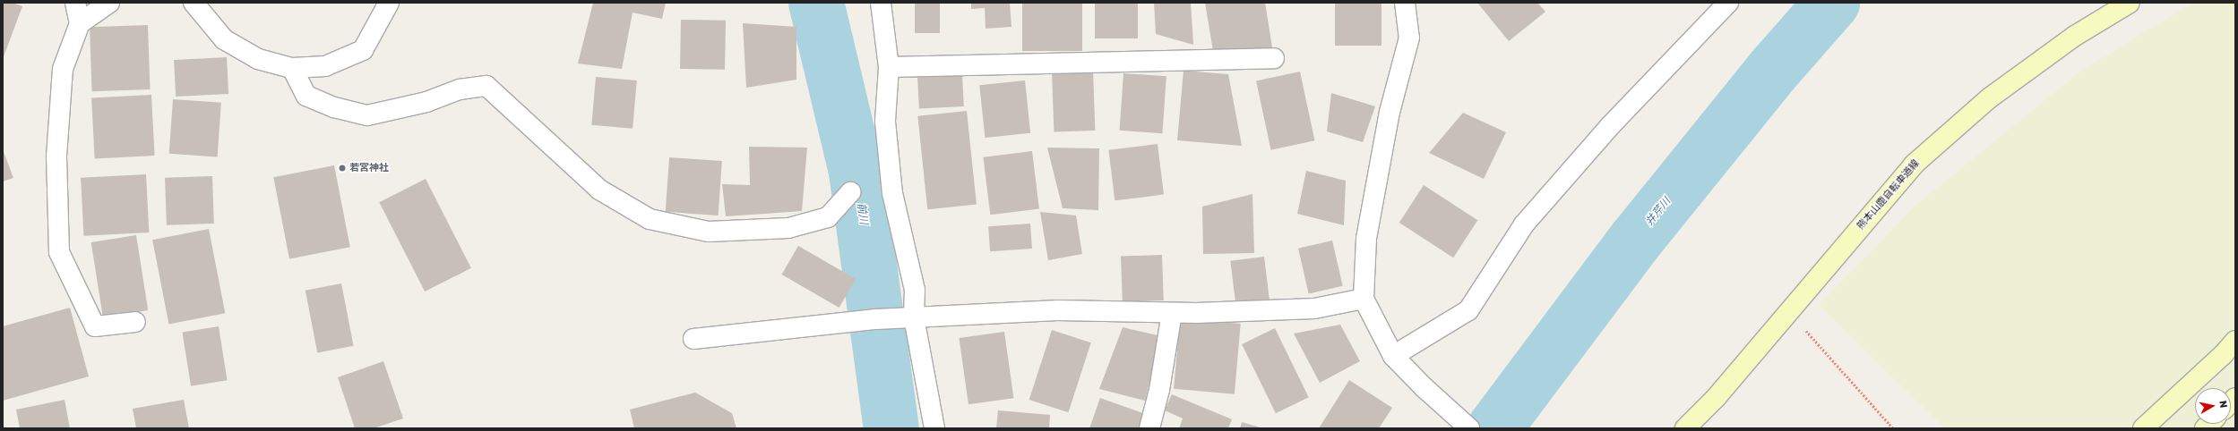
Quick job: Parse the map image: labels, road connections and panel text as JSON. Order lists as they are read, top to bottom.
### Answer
{
  "streets": {
    "main road": ["熊本山鹿自転車道線"]
  },
  "water": ["井芹川", "前川"],
  "places": ["若宮神社"],
  "north": "right"
}
